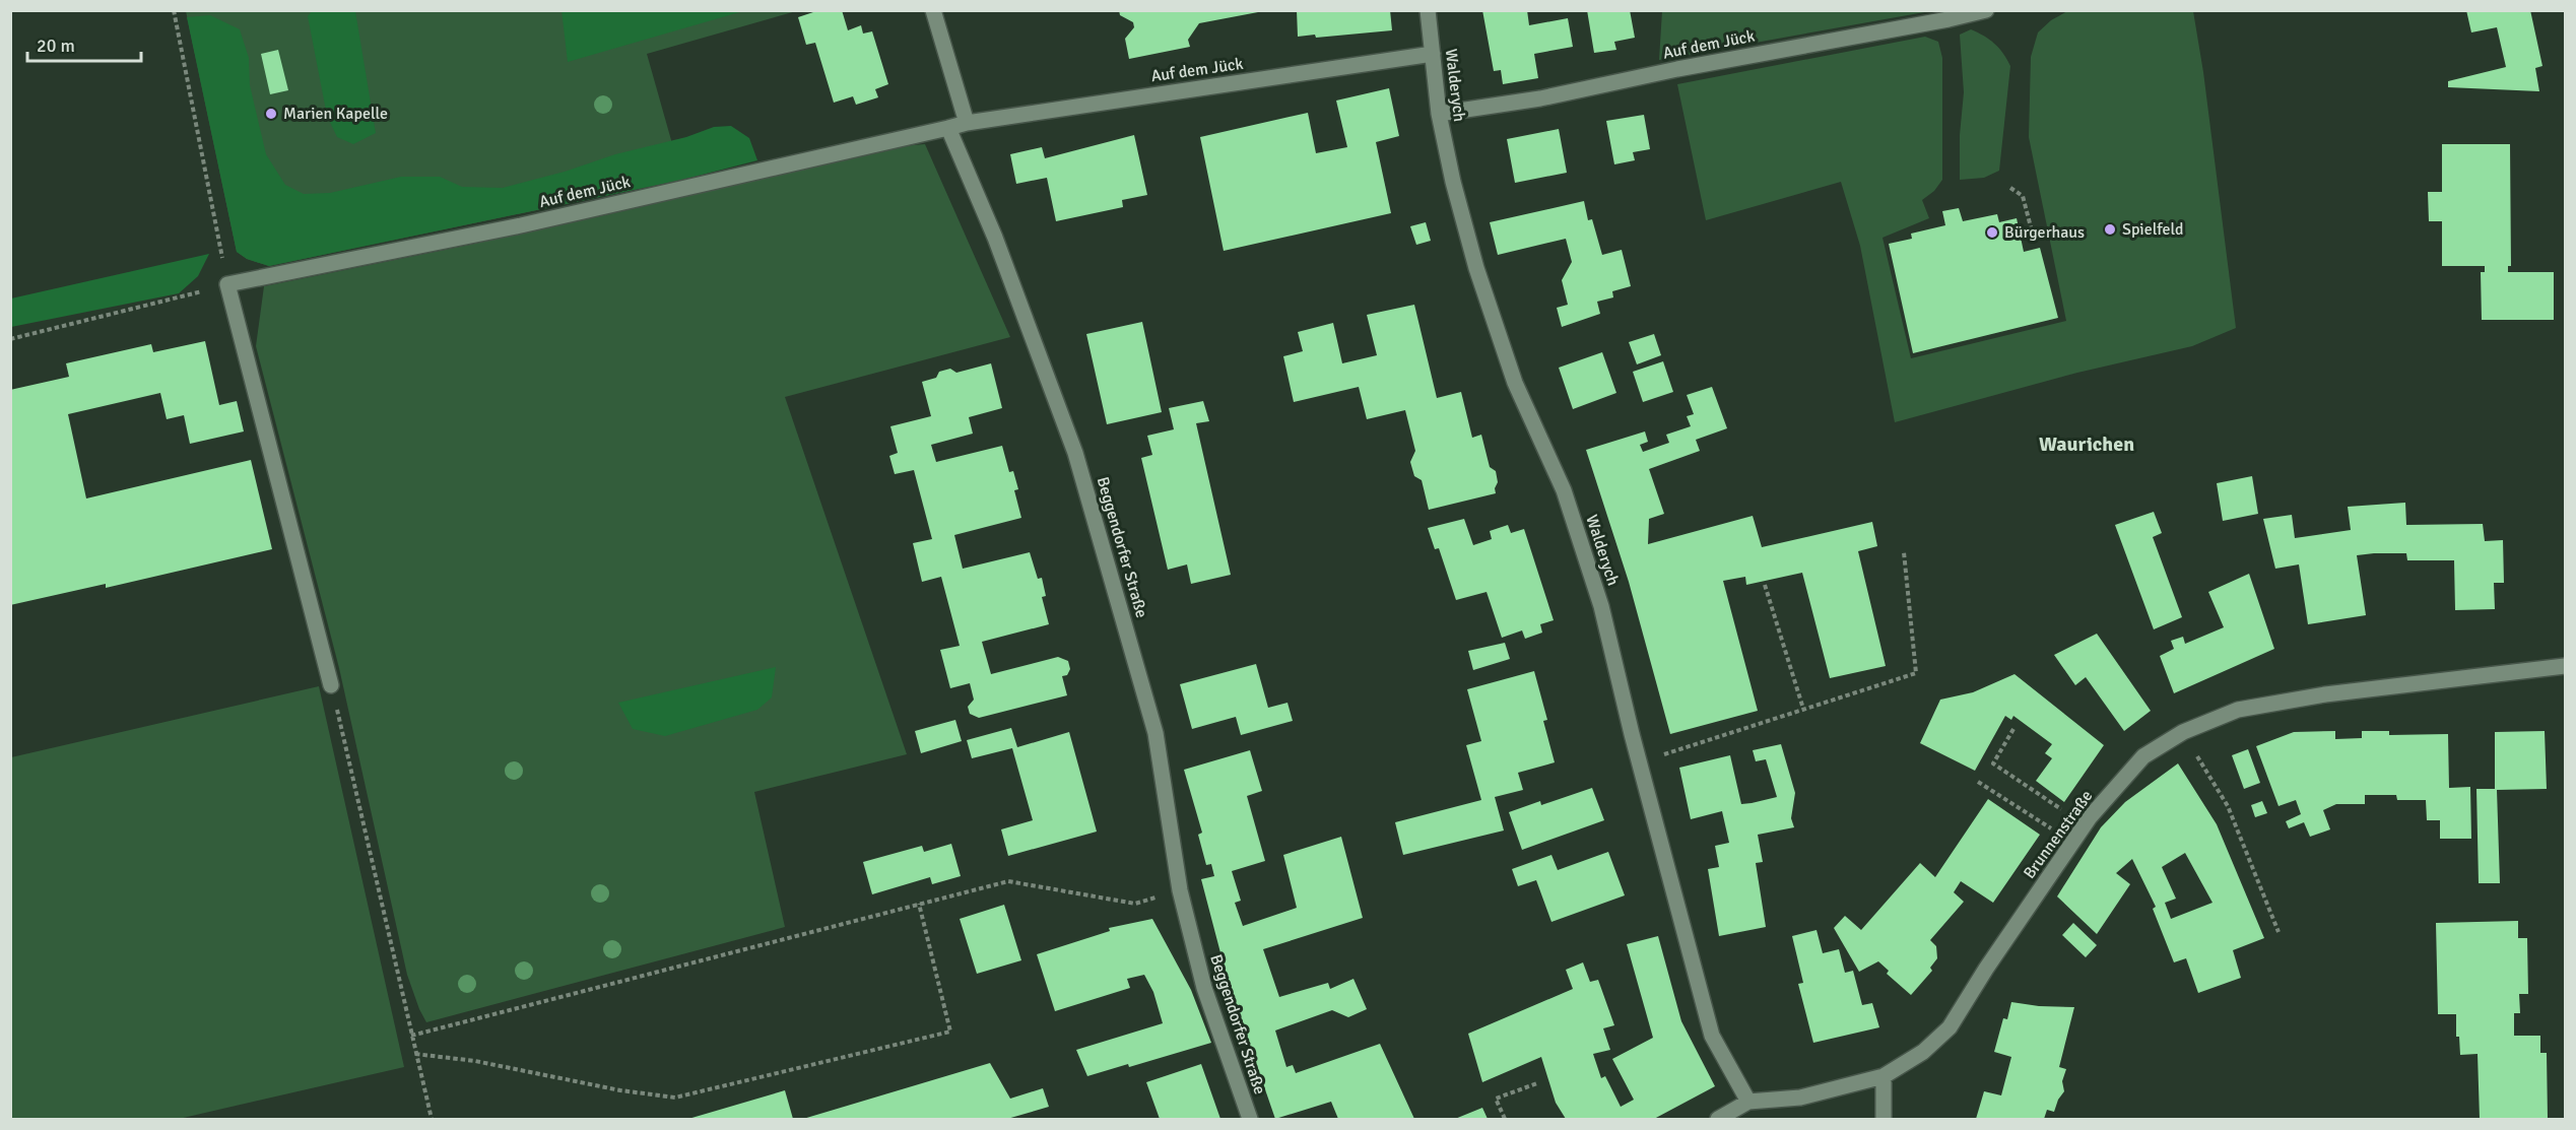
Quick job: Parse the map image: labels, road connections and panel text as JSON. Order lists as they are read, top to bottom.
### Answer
{
  "streets": {
    "street": [
      "Auf dem Jück",
      "Walderych",
      "Beggendorfer Straße",
      "Brunnenstraße"
    ]
  },
  "crossings": [
    ["Auf dem Jück", "Walderych"],
    ["Auf dem Jück", "Beggendorfer Straße"],
    ["Walderych", "Brunnenstraße"]
  ],
  "districts": ["Waurichen"],
  "places": ["Marien Kapelle", "Spielfeld", "Bürgerhaus"],
  "scale_bar": "20 m"
}
